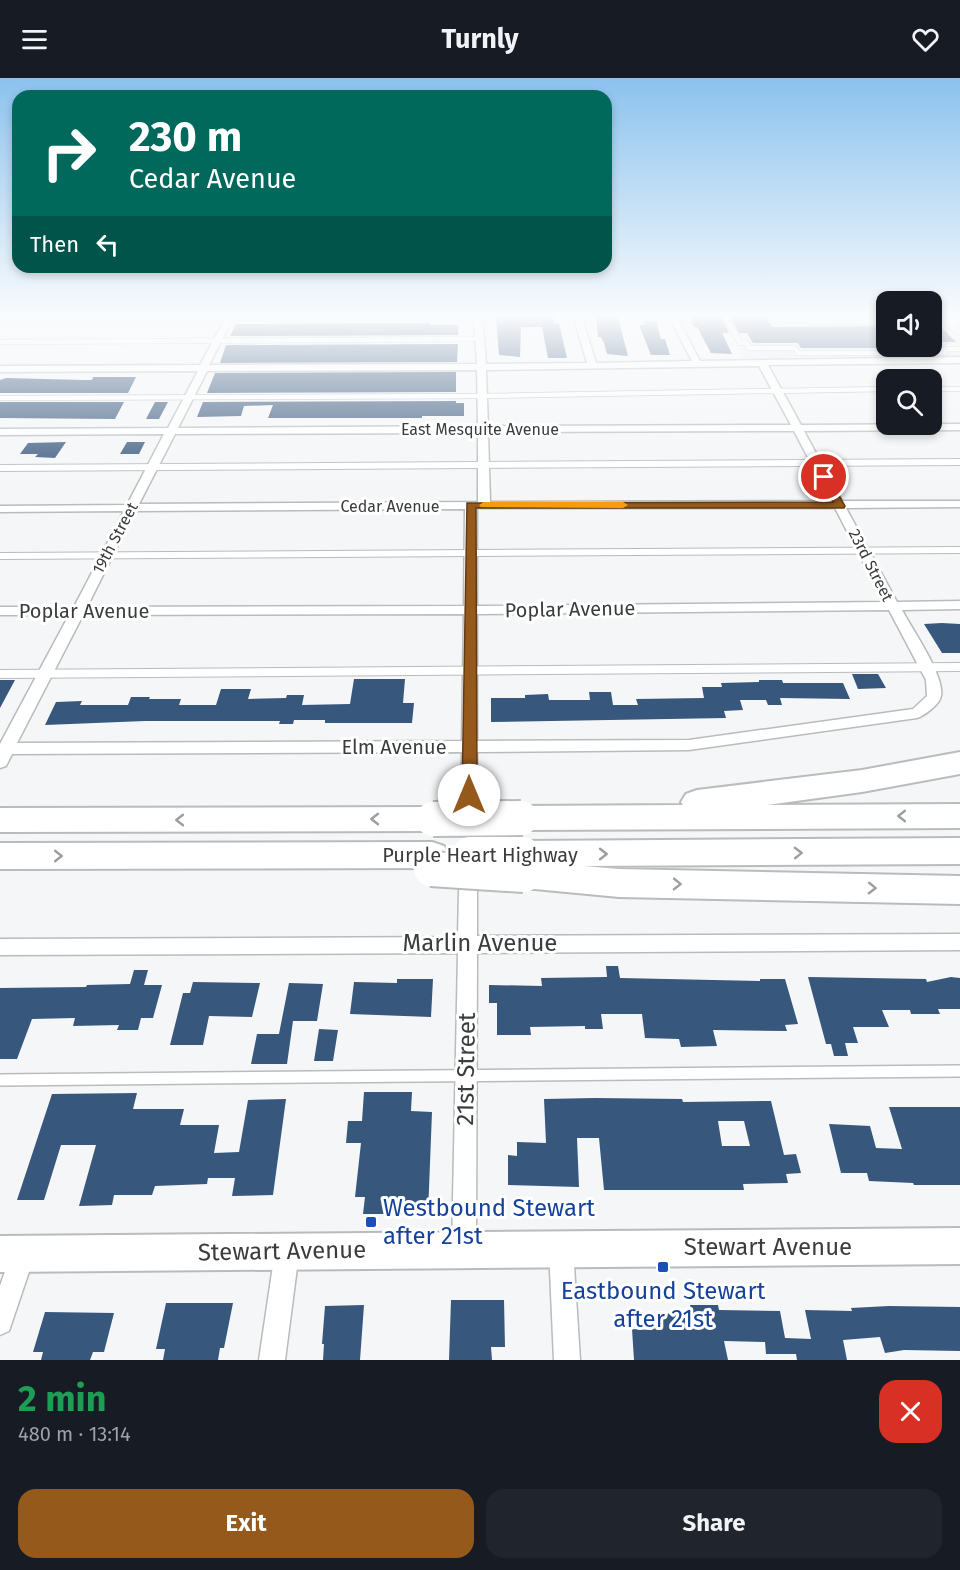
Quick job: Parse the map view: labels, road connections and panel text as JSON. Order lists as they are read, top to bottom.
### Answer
{
  "streets": {
    "highway": ["Purple Heart Highway"],
    "main road": ["Stewart Avenue"],
    "street": [
      "East Mesquite Avenue",
      "Cedar Avenue",
      "19th Street",
      "23rd Street",
      "Poplar Avenue",
      "Elm Avenue",
      "Marlin Avenue",
      "21st Street"
    ]
  },
  "crossings": [
    ["East Mesquite Avenue", "19th Street"],
    ["East Mesquite Avenue", "23rd Street"],
    ["Cedar Avenue", "19th Street"],
    ["Cedar Avenue", "23rd Street"],
    ["19th Street", "Poplar Avenue"],
    ["19th Street", "Elm Avenue"],
    ["23rd Street", "Poplar Avenue"],
    ["23rd Street", "Elm Avenue"],
    ["Marlin Avenue", "21st Street"],
    ["21st Street", "Stewart Avenue"]
  ],
  "places": {
    "transit": ["Westbound Stewart after 21st", "Eastbound Stewart after 21st"]
  },
  "page": {
    "header": "Turnly",
    "turn": ["230 m", "Cedar Avenue"],
    "then": "Then",
    "heading": ["2 min", "480 m · 13:14"],
    "buttons": ["Exit", "Share"]
  }
}
